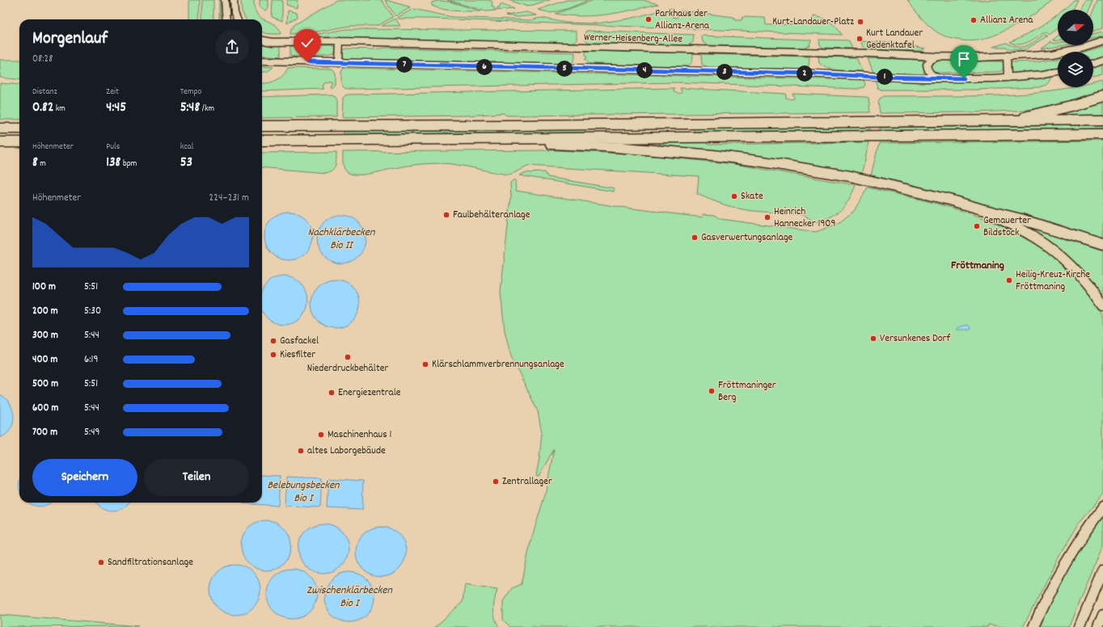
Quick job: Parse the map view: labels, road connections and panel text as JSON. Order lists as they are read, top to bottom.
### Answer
{
  "streets": {
    "street": ["Werner-Heisenberg-Allee"]
  },
  "districts": ["Fröttmaning"],
  "water": ["Nachklärbecken Bio II", "Belebungsbecken Bio I", "Zwischenklärbecken Bio I"],
  "places": [
    "Parkhaus der Allianz-Arena",
    "Allianz Arena",
    "Kurt-Landauer-Platz",
    "Kurt Landauer Gedenktafel",
    "Skate",
    "Faulbehälteranlage",
    "Heinrich Hannecker 1909",
    "Gemauerter Bildstock",
    "Gasverwertungsanlage",
    "Heilig-Kreuz-Kirche Fröttmaning",
    "Versunkenes Dorf",
    "Gasfackel",
    "Kiesfilter",
    "Niederdruckbehälter",
    "Klärschlammverbrennungsanlage",
    "Fröttmaninger Berg",
    "Energiezentrale",
    "Maschinenhaus 1",
    "altes Laborgebäude",
    "Zentrallager",
    "Sandfiltrationsanlage"
  ],
  "north": "right",
  "page": {
    "heading": ["Morgenlauf", "08:28"],
    "pins": [
      "7",
      "6",
      "5",
      "4",
      "3",
      "2",
      "1"
    ],
    "stats": [
      ["Distanz", "0.82 km"],
      ["Zeit", "4:45"],
      ["Tempo", "5:48 /km"],
      ["Höhenmeter", "8 m"],
      ["Puls", "138 bpm"],
      ["kcal", "53"]
    ],
    "chart": ["Höhenmeter", "224–231 m"],
    "list": [
      {
        "name": "100 m",
        "note": "5:51"
      },
      {
        "name": "200 m",
        "note": "5:30"
      },
      {
        "name": "300 m",
        "note": "5:44"
      },
      {
        "name": "400 m",
        "note": "6:19"
      },
      {
        "name": "500 m",
        "note": "5:51"
      },
      {
        "name": "600 m",
        "note": "5:44"
      },
      {
        "name": "700 m",
        "note": "5:49"
      }
    ],
    "buttons": ["Speichern", "Teilen"]
  }
}
